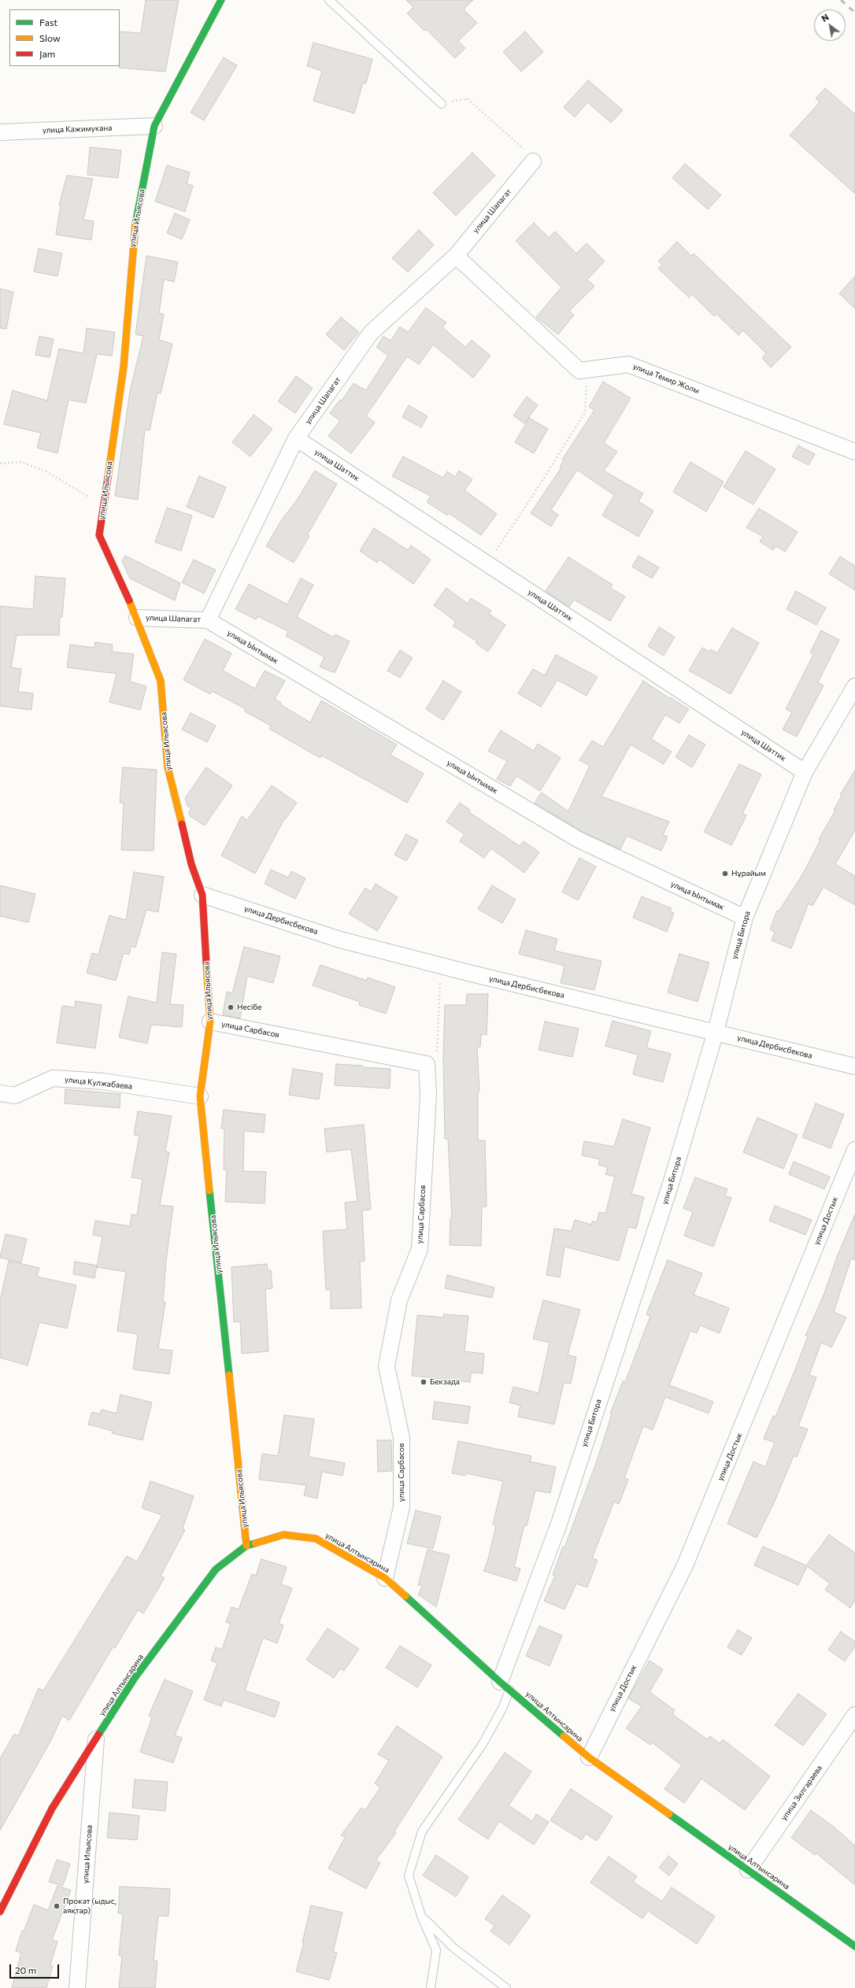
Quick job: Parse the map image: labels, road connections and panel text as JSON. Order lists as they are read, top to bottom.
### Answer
{
  "streets": {
    "street": [
      "улица Кажимукана",
      "улица Шапагат",
      "улица Ильясова",
      "улица Темир Жолы",
      "улица Шаттик",
      "улица Ынтымак",
      "улица Дербисбекова",
      "улица Битора",
      "улица Сарбасов",
      "улица Кулжабаева",
      "улица Достык",
      "улица Алтынсарина",
      "улица Зилгараева"
    ]
  },
  "crossings": [
    ["улица Кажимукана", "улица Ильясова"],
    ["улица Шапагат", "улица Ильясова"],
    ["улица Шапагат", "улица Темир Жолы"],
    ["улица Шапагат", "улица Шаттик"],
    ["улица Шапагат", "улица Ынтымак"],
    ["улица Ильясова", "улица Дербисбекова"],
    ["улица Ильясова", "улица Сарбасов"],
    ["улица Ильясова", "улица Кулжабаева"],
    ["улица Ильясова", "улица Алтынсарина"],
    ["улица Шаттик", "улица Битора"],
    ["улица Ынтымак", "улица Битора"],
    ["улица Дербисбекова", "улица Битора"],
    ["улица Битора", "улица Алтынсарина"],
    ["улица Сарбасов", "улица Алтынсарина"],
    ["улица Достык", "улица Алтынсарина"],
    ["улица Алтынсарина", "улица Зилгараева"]
  ],
  "places": [
    "Нұрайым",
    "Несібе",
    "Бекзада",
    "Прокат (ыдыс, аяқтар)"
  ],
  "legend": ["Fast", "Slow", "Jam"],
  "scale_bar": "20 m",
  "north": "top left"
}
